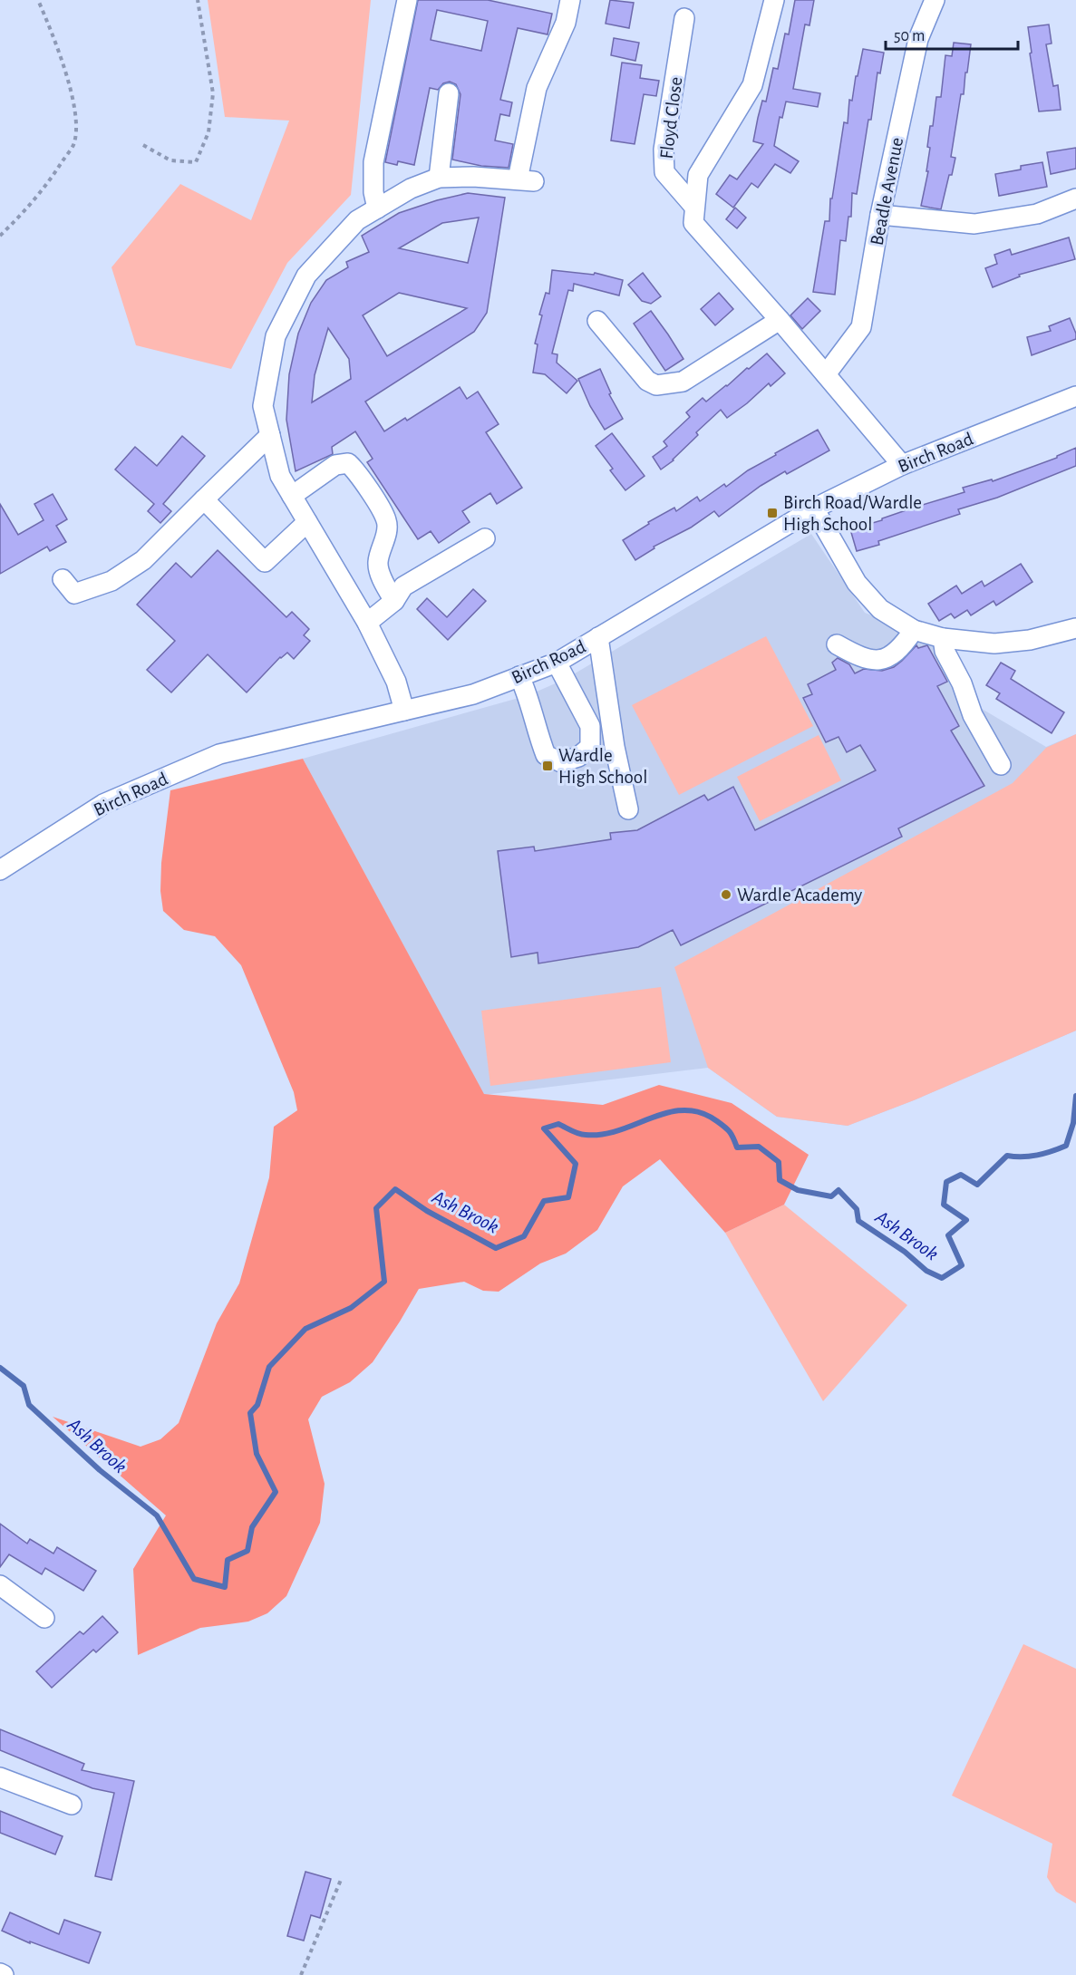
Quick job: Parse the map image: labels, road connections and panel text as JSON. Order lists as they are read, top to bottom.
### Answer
{
  "streets": {
    "street": ["Floyd Close", "Beadle Avenue", "Birch Road"]
  },
  "crossings": [
    ["Floyd Close", "Beadle Avenue"],
    ["Floyd Close", "Birch Road"]
  ],
  "water": ["Ash Brook"],
  "places": {
    "transit": ["Birch Road/Wardle High School", "Wardle High School"],
    "other": ["Wardle Academy"]
  },
  "scale_bar": "50 m"
}
